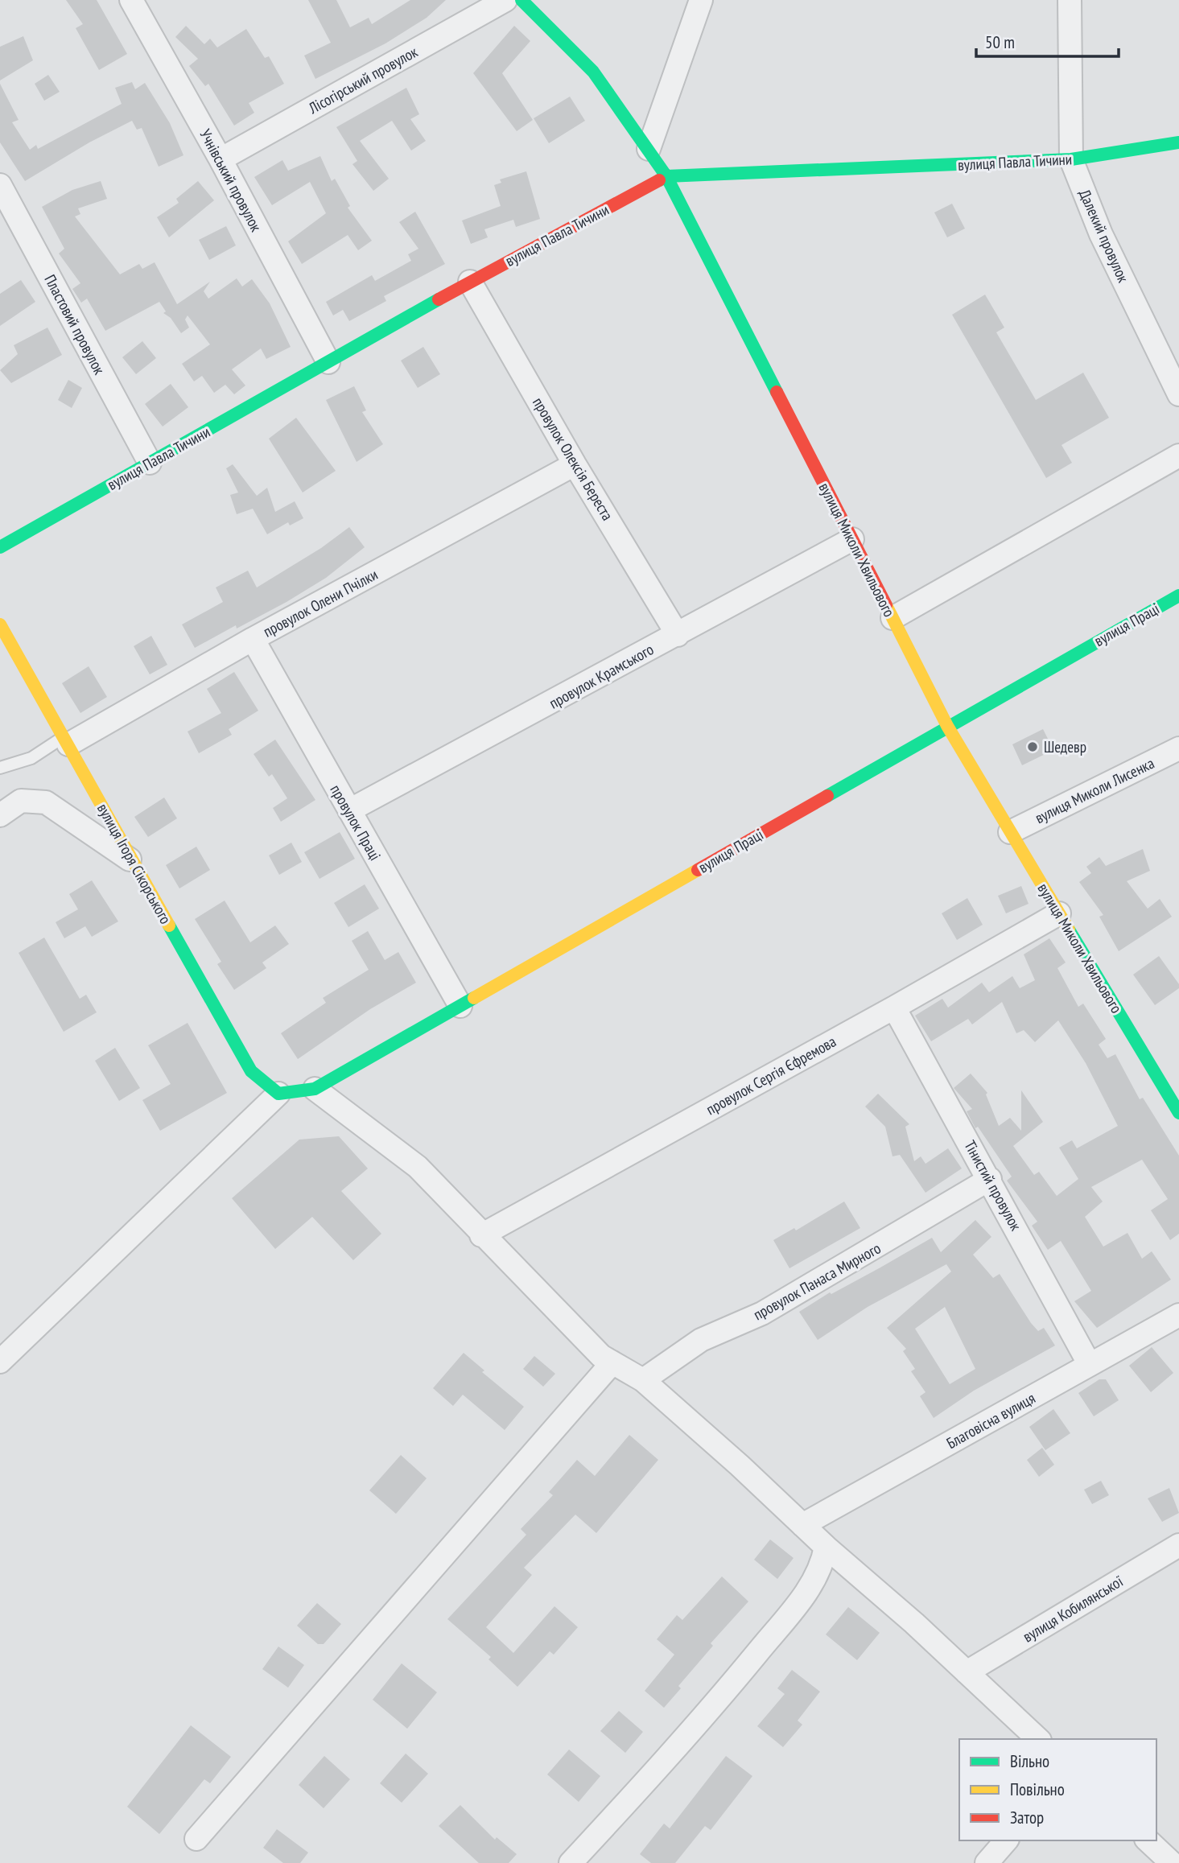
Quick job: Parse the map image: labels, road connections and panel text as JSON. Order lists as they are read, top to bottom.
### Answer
{
  "streets": {
    "street": [
      "Лісогірський провулок",
      "вулиця Павла Тичини",
      "Учнівський провулок",
      "Далекий провулок",
      "Пластовий провулок",
      "провулок Олексія Береста",
      "вулиця Миколи Хвильового",
      "провулок Олени Пчілки",
      "вулиця Праці",
      "провулок Крамського",
      "вулиця Миколи Лисенка",
      "провулок Праці",
      "вулиця Ігоря Сікорського",
      "провулок Сергія Єфремова",
      "Тінистий провулок",
      "провулок Панаса Мирного",
      "Благовісна вулиця",
      "вулиця Кобилянської"
    ]
  },
  "crossings": [
    ["Лісогірський провулок", "Учнівський провулок"],
    ["вулиця Павла Тичини", "Учнівський провулок"],
    ["вулиця Павла Тичини", "Далекий провулок"],
    ["вулиця Павла Тичини", "Пластовий провулок"],
    ["вулиця Павла Тичини", "провулок Олексія Береста"],
    ["вулиця Павла Тичини", "вулиця Миколи Хвильового"],
    ["провулок Олексія Береста", "провулок Олени Пчілки"],
    ["провулок Олексія Береста", "провулок Крамського"],
    ["вулиця Миколи Хвильового", "вулиця Праці"],
    ["вулиця Миколи Хвильового", "провулок Крамського"],
    ["вулиця Миколи Хвильового", "вулиця Миколи Лисенка"],
    ["вулиця Миколи Хвильового", "провулок Сергія Єфремова"],
    ["провулок Олени Пчілки", "провулок Праці"],
    ["провулок Олени Пчілки", "вулиця Ігоря Сікорського"],
    ["вулиця Праці", "провулок Праці"],
    ["вулиця Праці", "вулиця Ігоря Сікорського"],
    ["провулок Крамського", "провулок Праці"],
    ["провулок Сергія Єфремова", "Тінистий провулок"],
    ["Тінистий провулок", "провулок Панаса Мирного"],
    ["Тінистий провулок", "Благовісна вулиця"]
  ],
  "places": ["Шедевр"],
  "legend": ["Вільно", "Повільно", "Затор"],
  "scale_bar": "50 m"
}
